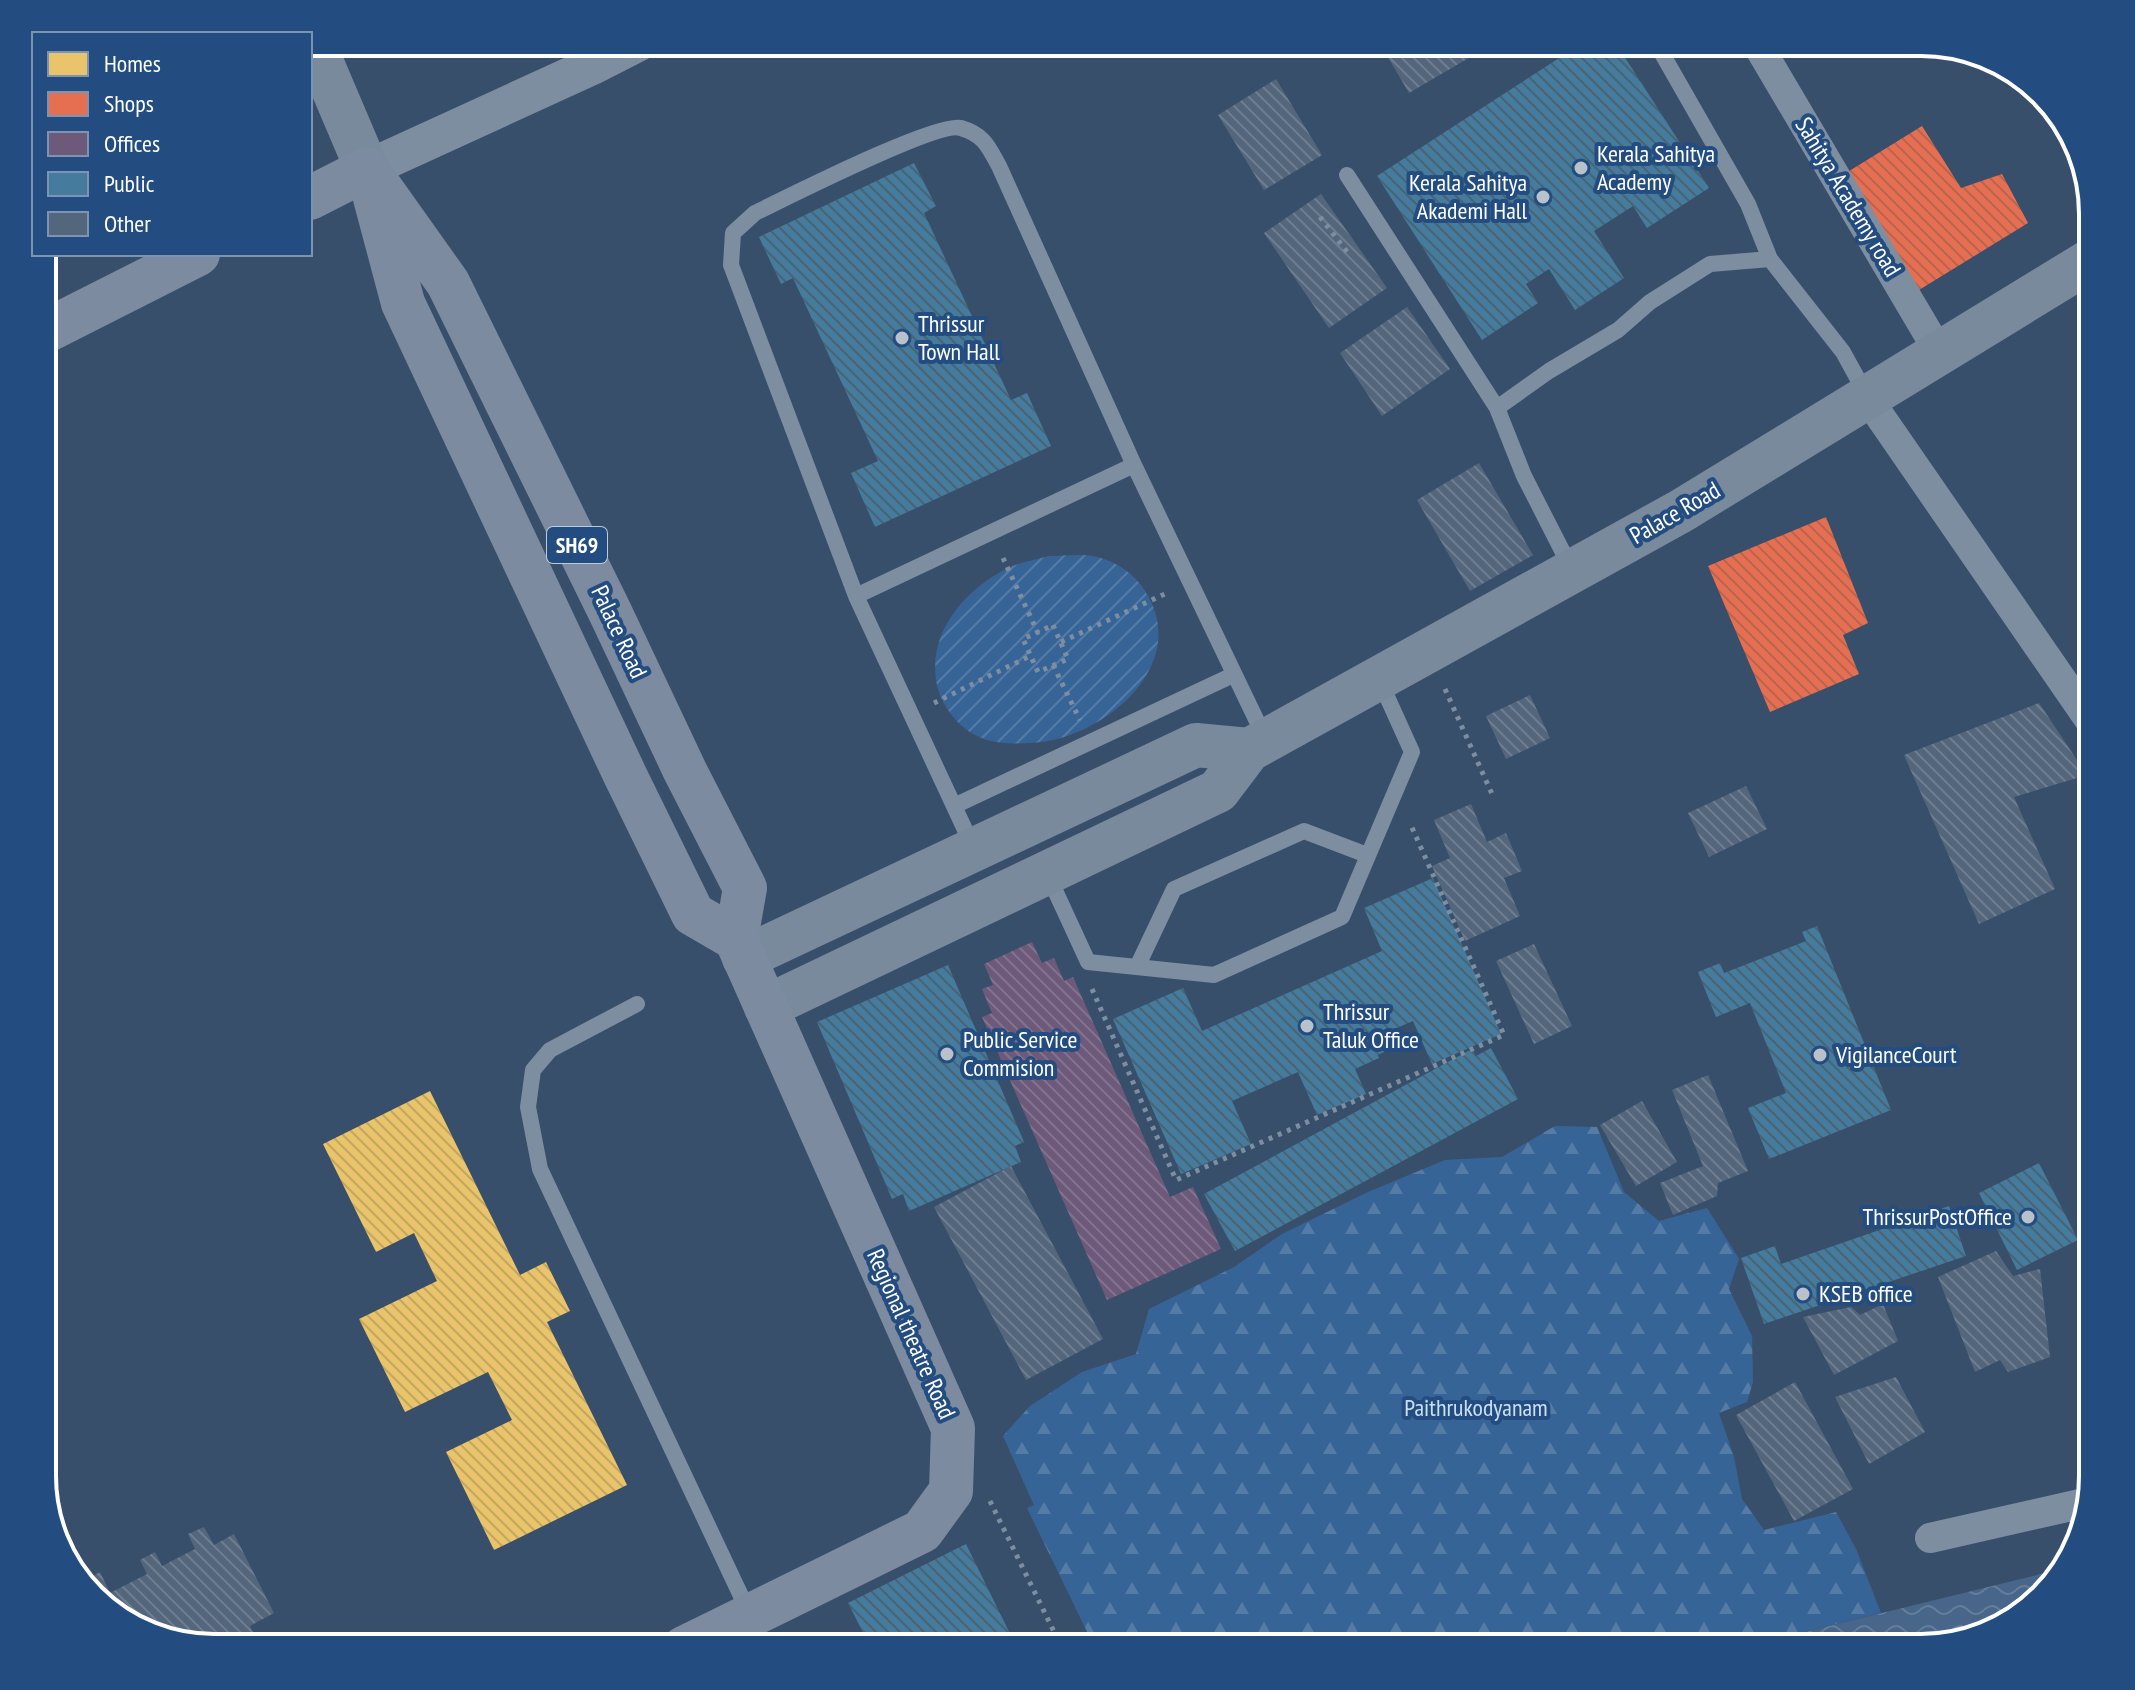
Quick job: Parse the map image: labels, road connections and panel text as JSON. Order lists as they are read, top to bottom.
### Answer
{
  "streets": {
    "main road": ["Palace Road", "SH69", "Regional theatre Road"],
    "street": ["Sahitya Academy road"]
  },
  "crossings": [
    ["Sahitya Academy road", "Palace Road"],
    ["Palace Road", "Regional theatre Road"]
  ],
  "parks": ["Paithrukodyanam"],
  "places": [
    "Kerala Sahitya Academy",
    "Kerala Sahitya Akademi Hall",
    "Thrissur Town Hall",
    "Thrissur Taluk Office",
    "Public Service Commision",
    "VigilanceCourt",
    "ThrissurPostOffice",
    "KSEB office"
  ],
  "legend": [
    "Homes",
    "Shops",
    "Offices",
    "Public",
    "Other"
  ]
}
